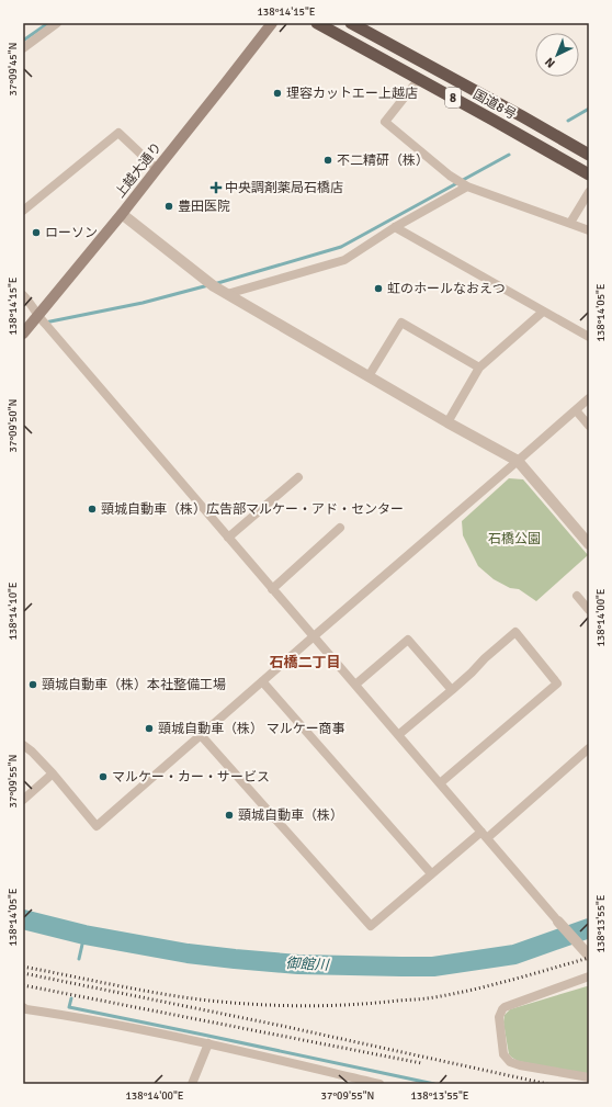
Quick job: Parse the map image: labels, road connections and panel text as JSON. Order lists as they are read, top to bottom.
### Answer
{
  "streets": {
    "highway": ["8", "国道8号"],
    "main road": ["上越大通り"]
  },
  "districts": ["石橋二丁目"],
  "water": ["御館川"],
  "parks": ["石橋公園"],
  "places": {
    "other": [
      "理容カットエー上越店",
      "不二精研（株）",
      "豊田医院",
      "ローソン",
      "虹のホールなおえつ",
      "頸城自動車（株）広告部マルケー・アド・センター",
      "頸城自動車（株）本社整備工場",
      "頸城自動車（株） マルケー商事",
      "マルケー・カー・サービス",
      "頸城自動車（株）"
    ],
    "health": ["中央調剤薬局石橋店"]
  },
  "north": "bottom left",
  "coordinates": [
    "138°14'15\"E",
    "37°09'45\"N",
    "138°14'05\"E",
    "37°09'50\"N",
    "138°14'10\"E",
    "138°14'00\"E",
    "37°09'55\"N",
    "138°13'55\"E"
  ]
}
